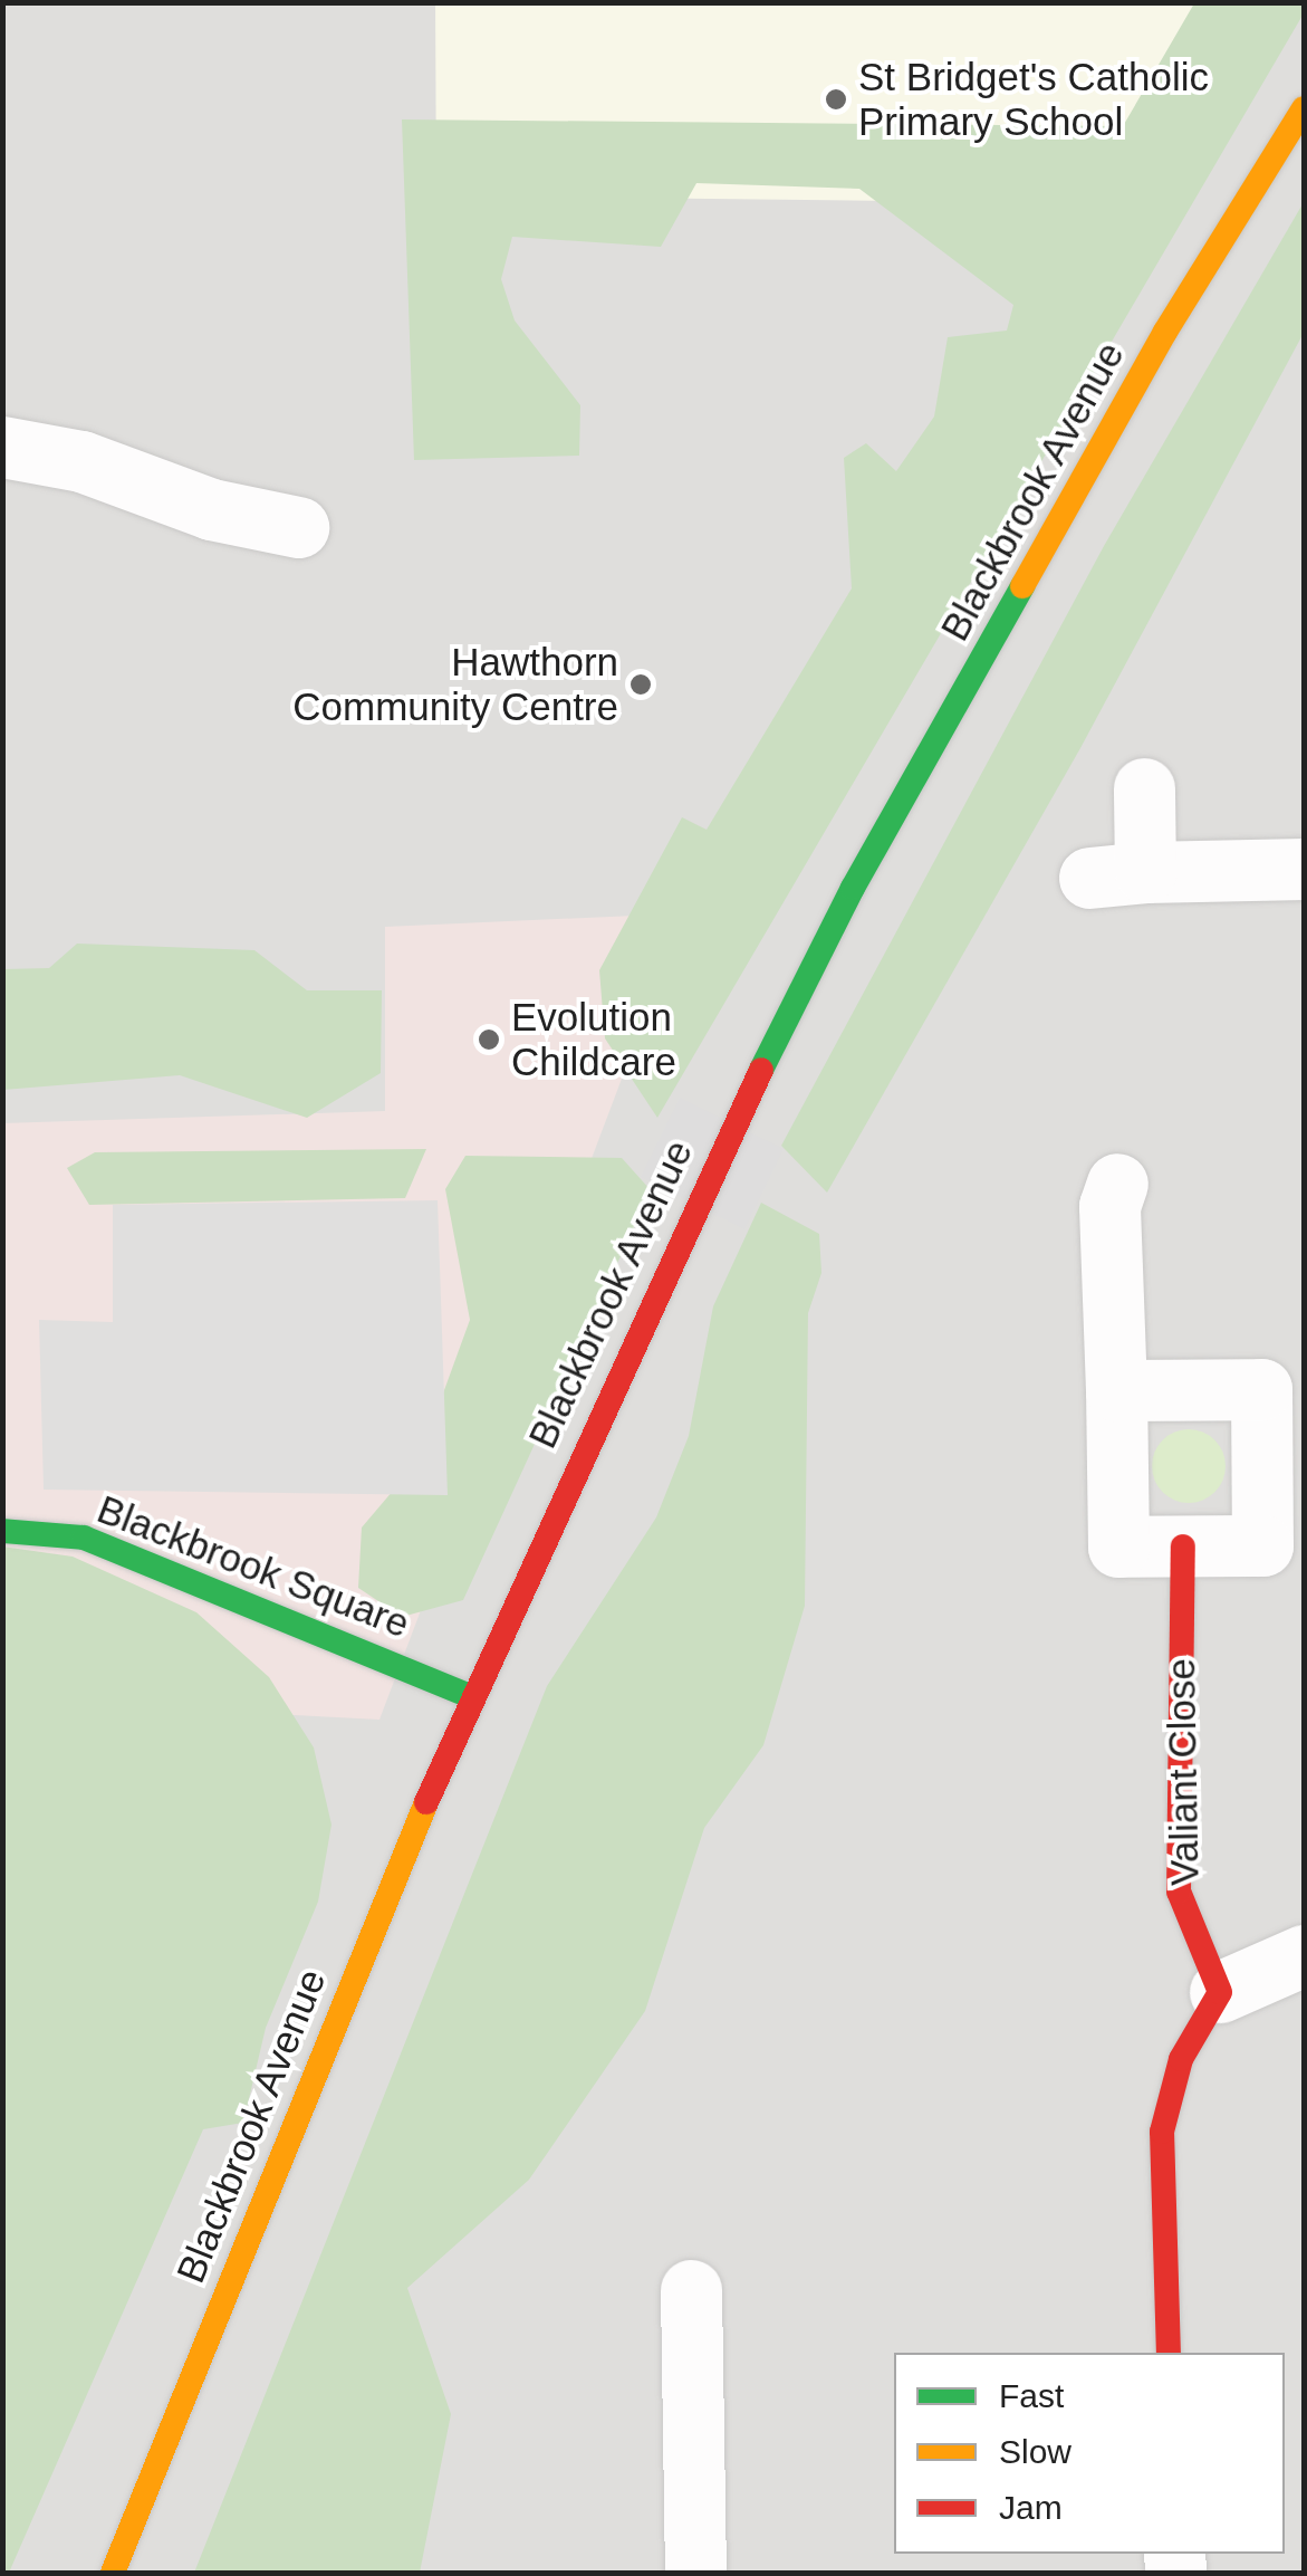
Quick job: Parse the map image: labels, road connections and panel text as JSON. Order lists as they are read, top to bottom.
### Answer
{
  "streets": {
    "street": ["Blackbrook Avenue", "Blackbrook Square", "Valiant Close"]
  },
  "crossings": [
    ["Blackbrook Avenue", "Blackbrook Square"]
  ],
  "places": ["St Bridget's Catholic Primary School", "Hawthorn Community Centre", "Evolution Childcare"],
  "legend": ["Fast", "Slow", "Jam"]
}
